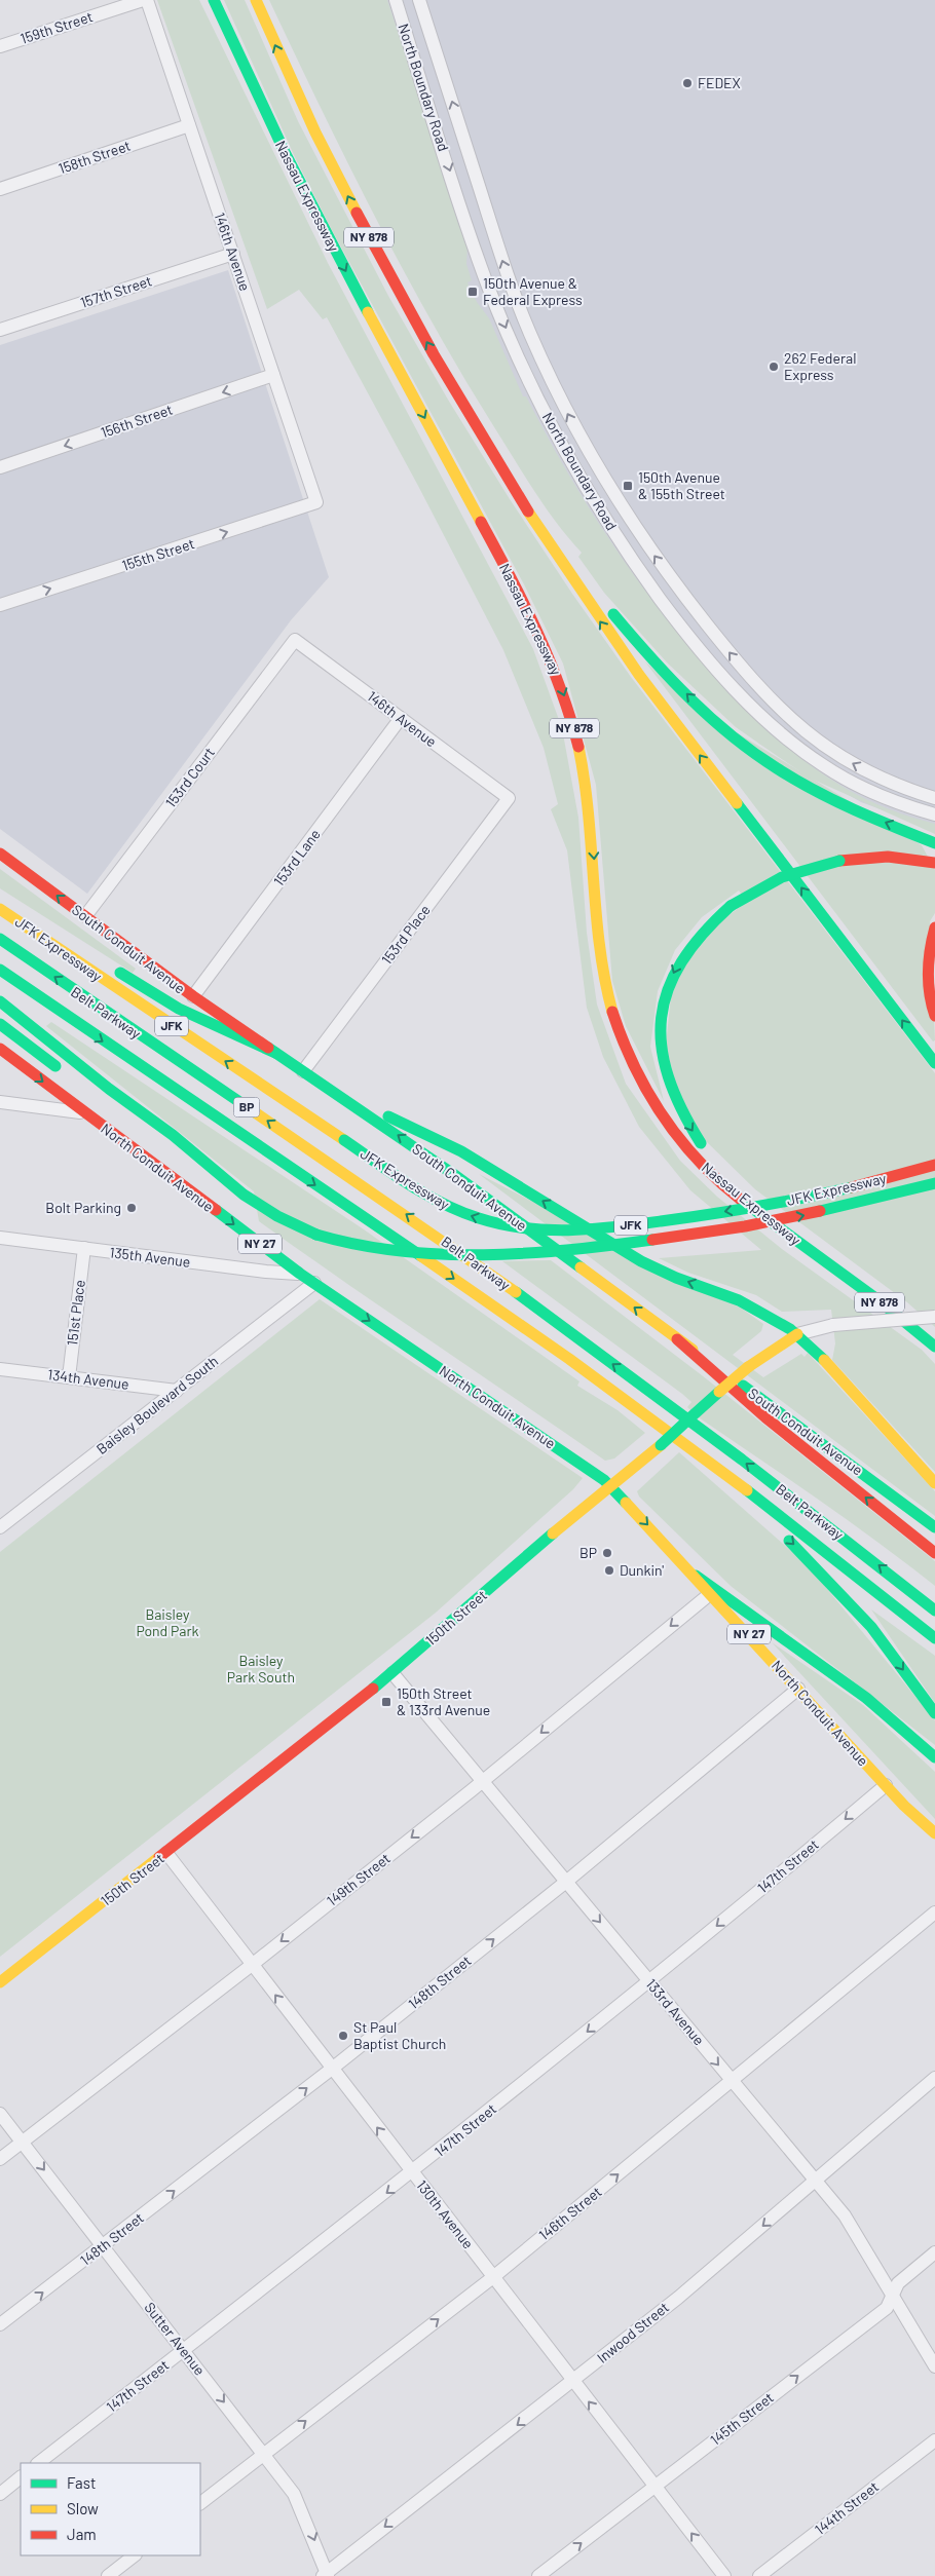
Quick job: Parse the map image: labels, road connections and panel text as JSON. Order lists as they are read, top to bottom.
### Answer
{
  "streets": {
    "main road": [
      "Nassau Expressway",
      "NY 878",
      "JFK Expressway",
      "South Conduit Avenue",
      "Belt Parkway",
      "JFK",
      "BP",
      "North Conduit Avenue",
      "NY 27",
      "150th Street"
    ],
    "street": [
      "159th Street",
      "North Boundary Road",
      "158th Street",
      "146th Avenue",
      "157th Street",
      "156th Street",
      "155th Street",
      "153rd Court",
      "153rd Lane",
      "153rd Place",
      "135th Avenue",
      "151st Place",
      "134th Avenue",
      "Baisley Boulevard South",
      "147th Street",
      "149th Street",
      "148th Street",
      "133rd Avenue",
      "146th Street",
      "130th Avenue",
      "Inwood Street",
      "Sutter Avenue",
      "145th Street",
      "144th Street"
    ]
  },
  "crossings": [
    ["158th Street", "146th Avenue"],
    ["146th Avenue", "157th Street"],
    ["146th Avenue", "156th Street"],
    ["146th Avenue", "155th Street"],
    ["146th Avenue", "153rd Court"],
    ["146th Avenue", "153rd Lane"],
    ["146th Avenue", "153rd Place"],
    ["153rd Court", "South Conduit Avenue"],
    ["153rd Lane", "South Conduit Avenue"],
    ["153rd Place", "South Conduit Avenue"],
    ["North Conduit Avenue", "135th Avenue"],
    ["North Conduit Avenue", "Baisley Boulevard South"],
    ["North Conduit Avenue", "150th Street"],
    ["North Conduit Avenue", "147th Street"],
    ["North Conduit Avenue", "149th Street"],
    ["North Conduit Avenue", "148th Street"],
    ["135th Avenue", "151st Place"],
    ["151st Place", "134th Avenue"],
    ["134th Avenue", "Baisley Boulevard South"],
    ["150th Street", "133rd Avenue"],
    ["150th Street", "130th Avenue"],
    ["147th Street", "133rd Avenue"],
    ["147th Street", "130th Avenue"],
    ["147th Street", "Sutter Avenue"],
    ["149th Street", "133rd Avenue"],
    ["149th Street", "130th Avenue"],
    ["149th Street", "Sutter Avenue"],
    ["148th Street", "133rd Avenue"],
    ["148th Street", "130th Avenue"],
    ["148th Street", "Sutter Avenue"],
    ["133rd Avenue", "146th Street"],
    ["133rd Avenue", "Inwood Street"],
    ["133rd Avenue", "145th Street"],
    ["146th Street", "130th Avenue"],
    ["146th Street", "Sutter Avenue"],
    ["130th Avenue", "Inwood Street"],
    ["130th Avenue", "145th Street"],
    ["Inwood Street", "Sutter Avenue"]
  ],
  "one_way": [
    "156th Street",
    "155th Street",
    "147th Street",
    "149th Street",
    "148th Street",
    "146th Street",
    "130th Avenue",
    "Inwood Street",
    "Sutter Avenue",
    "145th Street"
  ],
  "parks": ["Baisley Pond Park", "Baisley Park South"],
  "places": {
    "other": [
      "FEDEX",
      "262 Federal Express",
      "Bolt Parking",
      "BP",
      "Dunkin'",
      "St Paul Baptist Church"
    ],
    "transit": ["150th Avenue & Federal Express", "150th Avenue & 155th Street", "150th Street & 133rd Avenue"]
  },
  "legend": ["Fast", "Slow", "Jam"]
}
